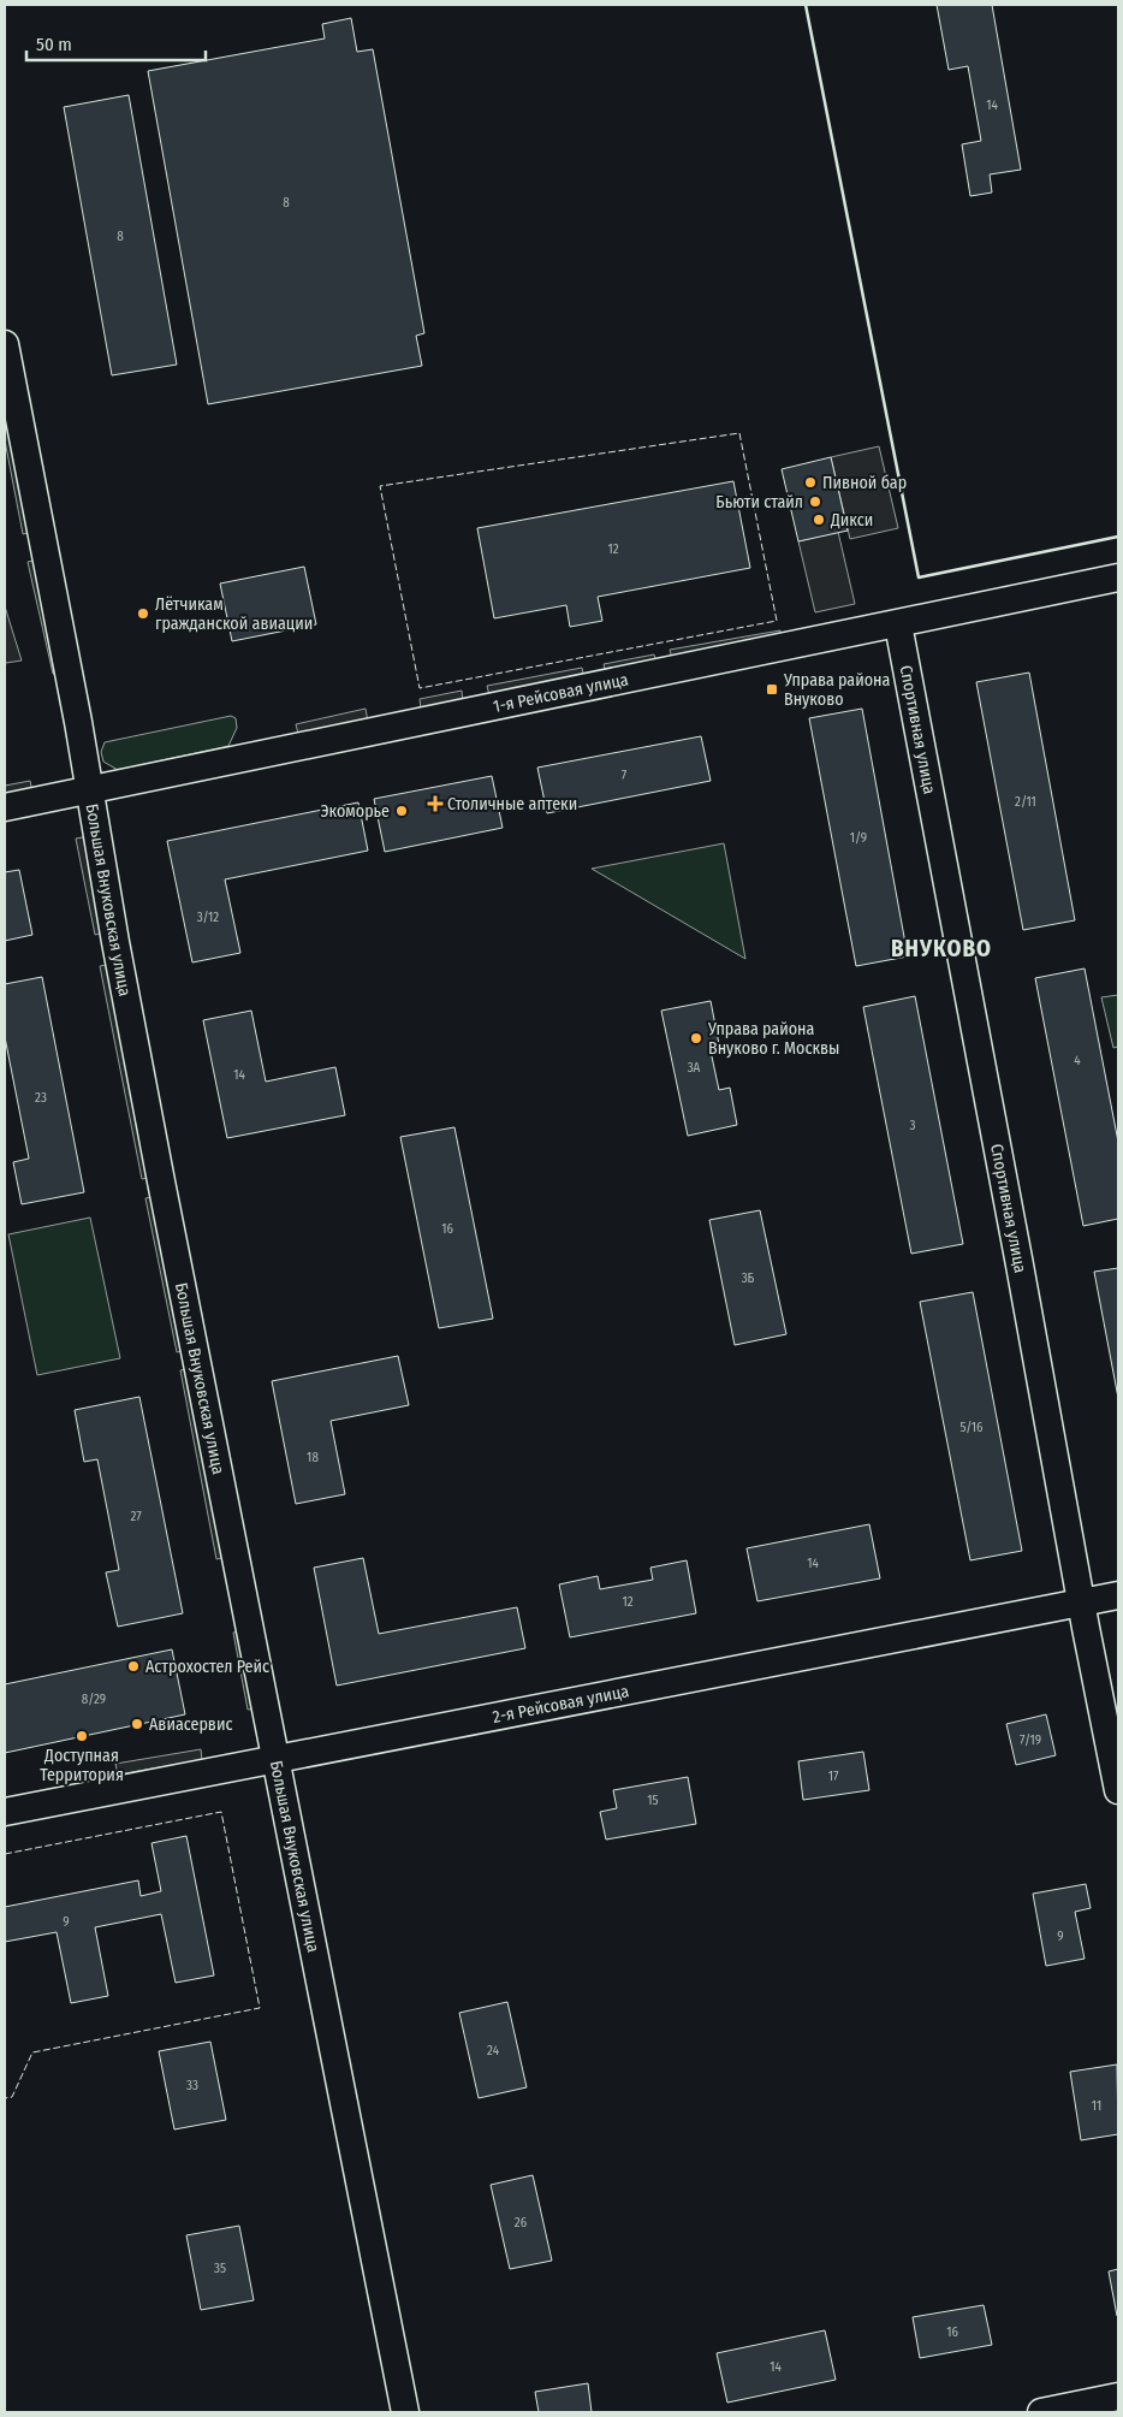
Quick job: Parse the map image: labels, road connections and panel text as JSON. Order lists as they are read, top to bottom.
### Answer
{
  "streets": {
    "street": [
      "1-я Рейсовая улица",
      "Спортивная улица",
      "Большая Внуковская улица",
      "2-я Рейсовая улица"
    ]
  },
  "crossings": [
    ["1-я Рейсовая улица", "Спортивная улица"],
    ["1-я Рейсовая улица", "Большая Внуковская улица"],
    ["Спортивная улица", "2-я Рейсовая улица"],
    ["Большая Внуковская улица", "2-я Рейсовая улица"]
  ],
  "districts": ["ВНУКОВО"],
  "places": {
    "other": [
      "Пивной бар",
      "Бьюти стайл",
      "Дикси",
      "Лётчикам гражданской авиации",
      "Экоморье",
      "Управа района Внуково г. Москвы",
      "Астрохостел Рейс",
      "Авиасервис",
      "Доступная Территория"
    ],
    "transit": ["Управа района Внуково"],
    "health": ["Столичные аптеки"]
  },
  "house_numbers": [
    "14",
    "8",
    "8",
    "12",
    "7",
    "2/11",
    "1/9",
    "3/12",
    "4",
    "3А",
    "14",
    "23",
    "3",
    "16",
    "3Б",
    "5/16",
    "18",
    "27",
    "14",
    "12",
    "8/29",
    "7/19",
    "17",
    "15",
    "9",
    "9",
    "24",
    "33",
    "11",
    "26",
    "35",
    "16",
    "14"
  ],
  "scale_bar": "50 m"
}
